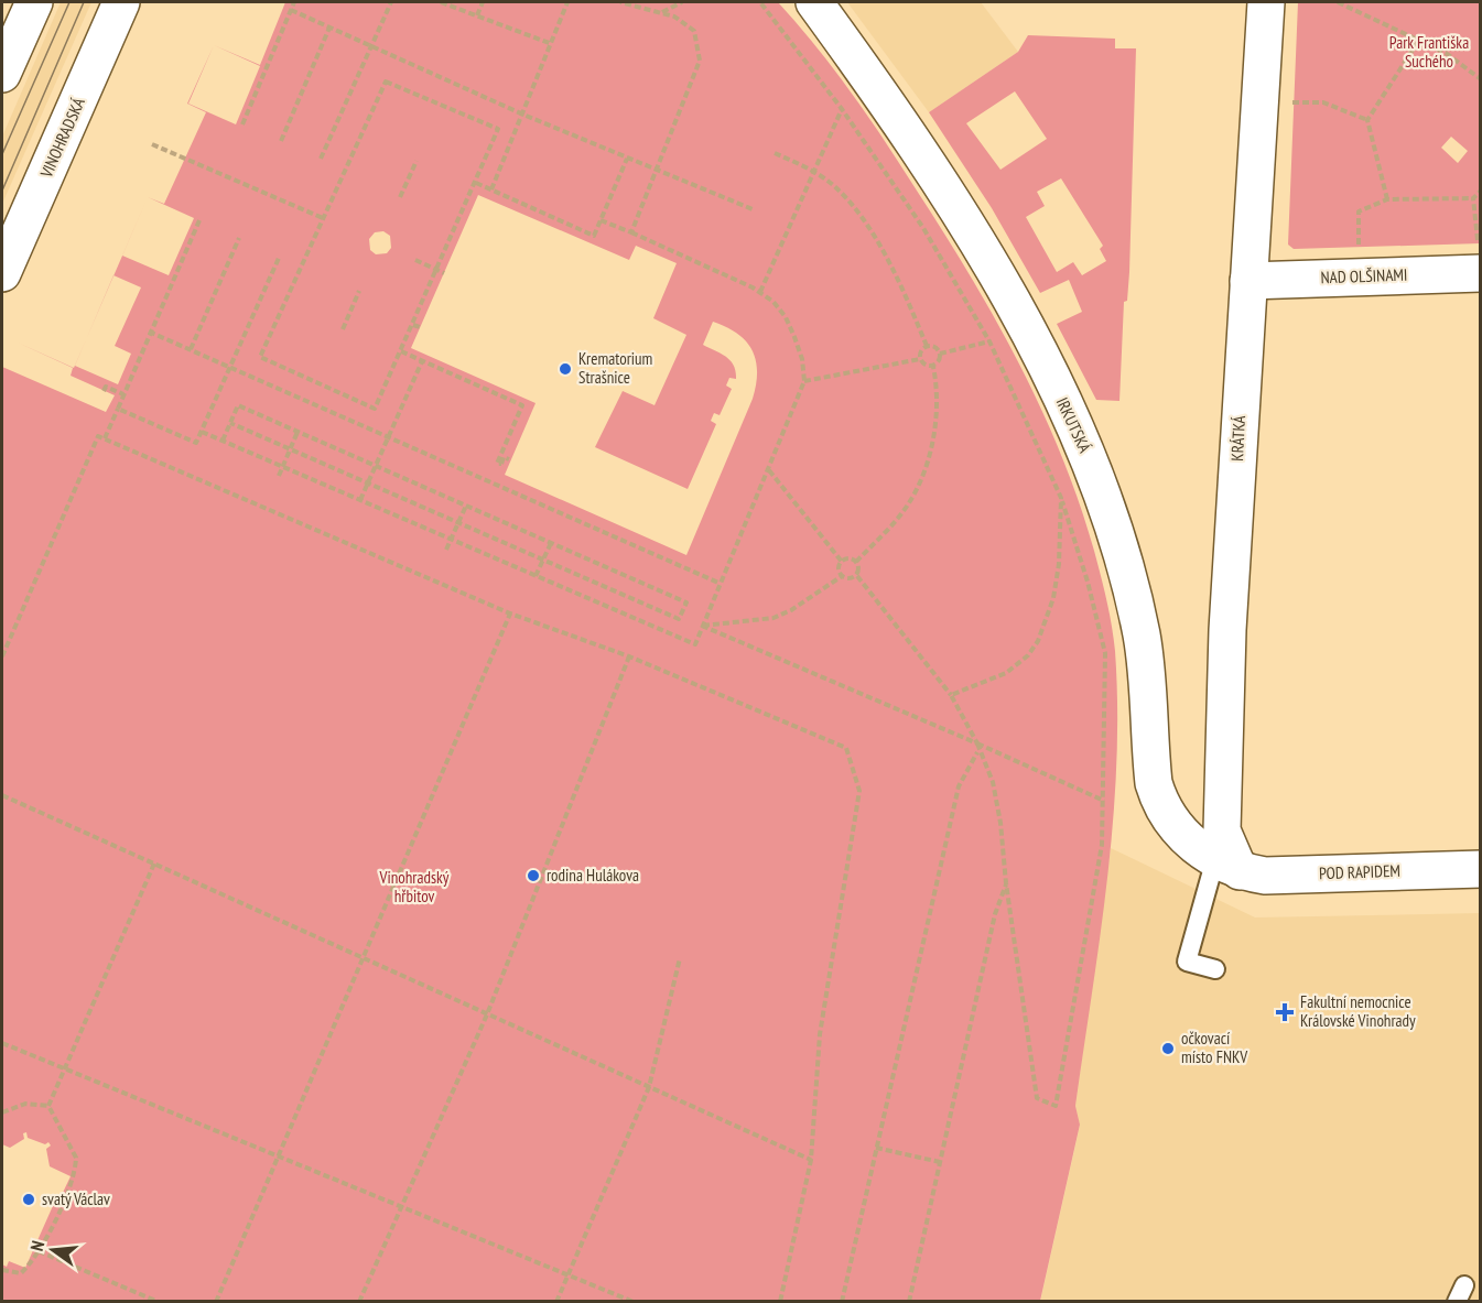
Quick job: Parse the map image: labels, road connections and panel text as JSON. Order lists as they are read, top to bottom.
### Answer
{
  "streets": {
    "street": [
      "VINOHRADSKÁ",
      "NAD OLŠINAMI",
      "IRKUTSKÁ",
      "KRÁTKÁ",
      "POD RAPIDEM"
    ]
  },
  "crossings": [
    ["NAD OLŠINAMI", "KRÁTKÁ"],
    ["IRKUTSKÁ", "KRÁTKÁ"],
    ["IRKUTSKÁ", "POD RAPIDEM"],
    ["KRÁTKÁ", "POD RAPIDEM"]
  ],
  "parks": ["Park Františka Suchého", "Vinohradský hřbitov"],
  "places": {
    "other": [
      "Krematorium Strašnice",
      "rodina Hulákova",
      "očkovací místo FNKV",
      "svatý Václav"
    ],
    "health": ["Fakultní nemocnice Královské Vinohrady"]
  },
  "north": "left"
}
